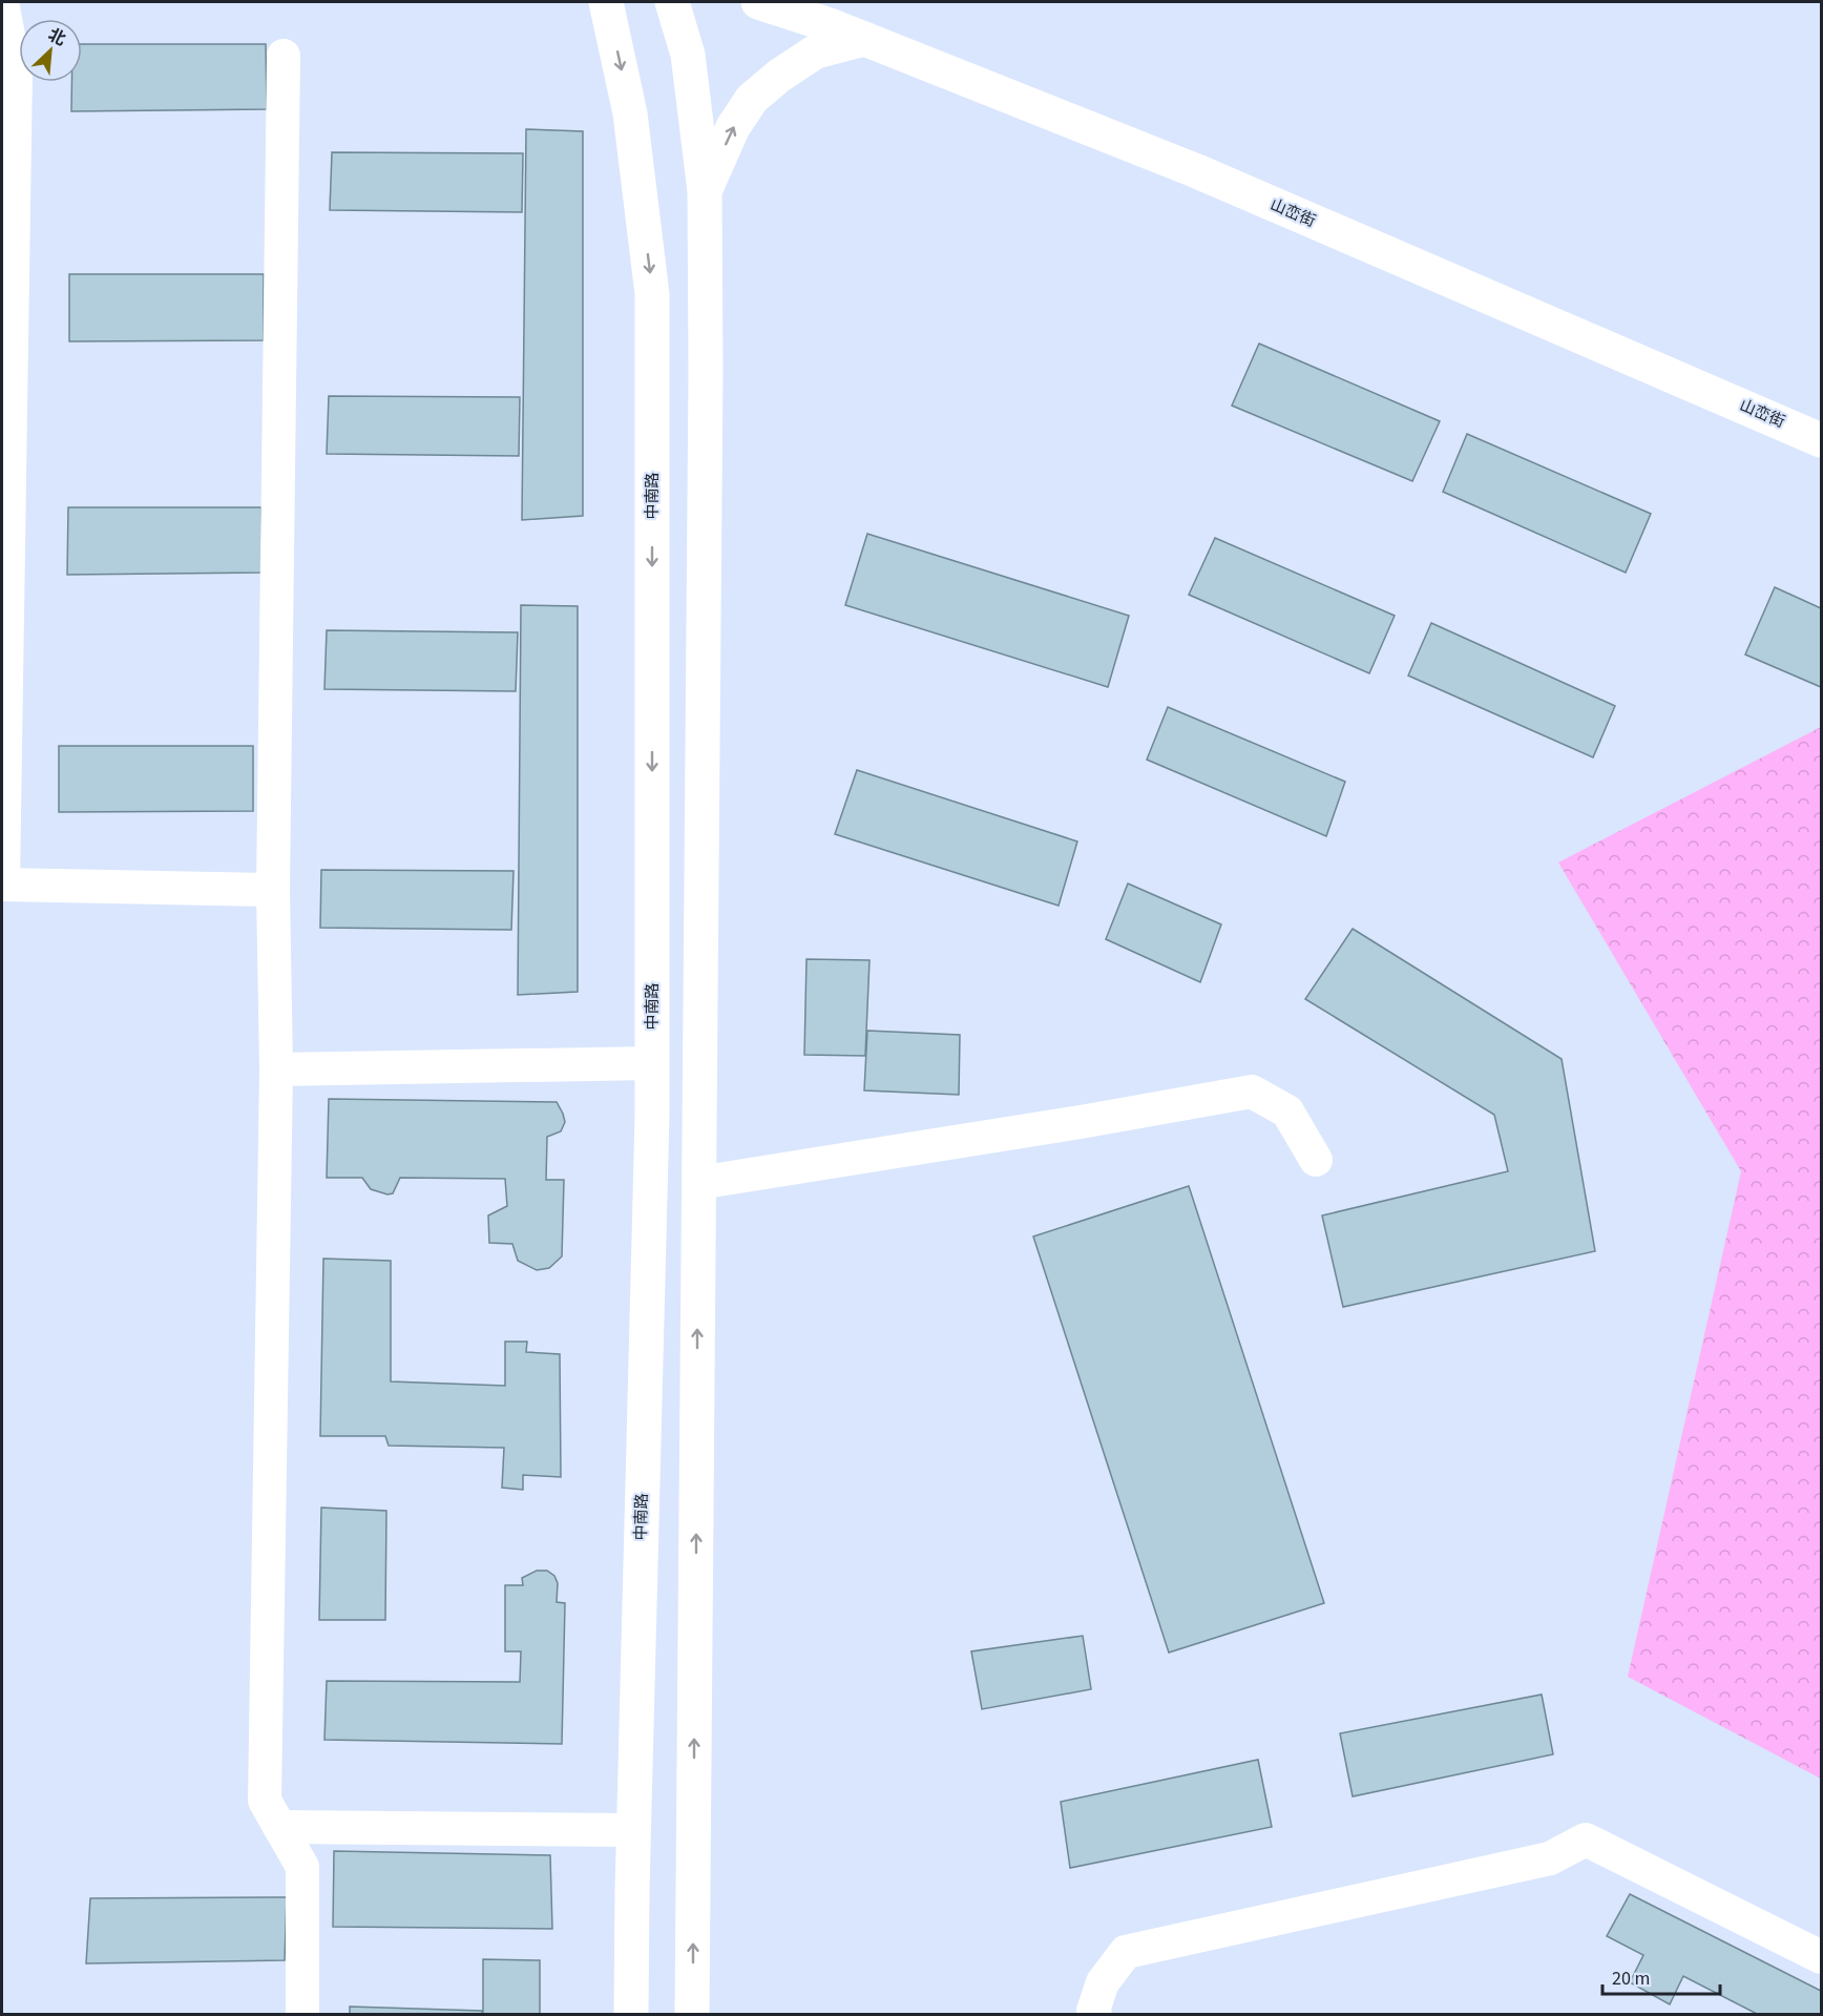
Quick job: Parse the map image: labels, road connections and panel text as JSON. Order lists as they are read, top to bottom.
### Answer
{
  "streets": {
    "main road": ["山峦街", "中南路"]
  },
  "scale_bar": "20 m",
  "north": "top right"
}
